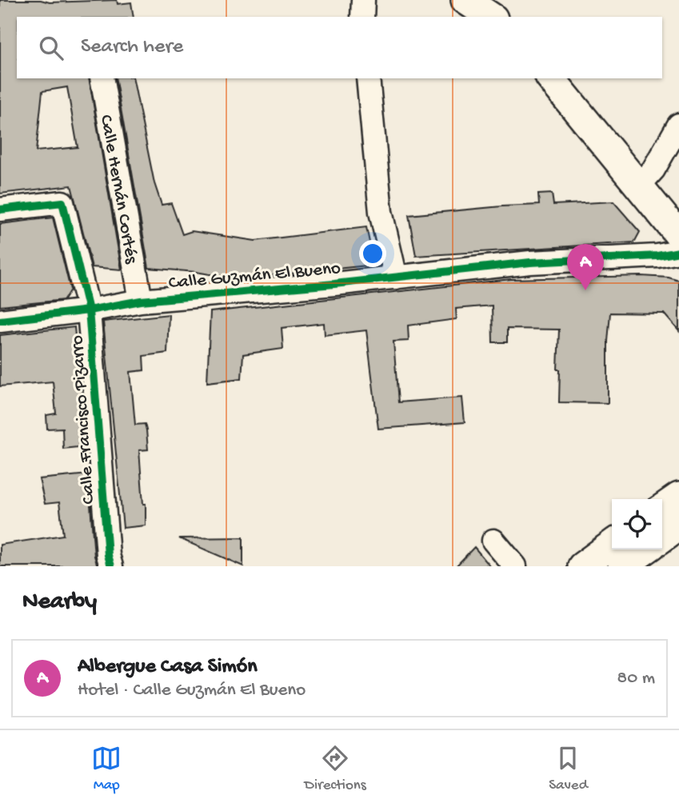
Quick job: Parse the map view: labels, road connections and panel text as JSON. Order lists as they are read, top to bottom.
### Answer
{
  "streets": {
    "street": ["Calle Hernán Cortés", "Calle Guzmán El Bueno", "Calle Francisco Pizarro"]
  },
  "crossings": [
    ["Calle Hernán Cortés", "Calle Guzmán El Bueno"],
    ["Calle Guzmán El Bueno", "Calle Francisco Pizarro"]
  ],
  "page": {
    "search": "Search here",
    "pins": "A",
    "heading": "Nearby",
    "list": [
      {
        "mark": "A",
        "name": "Albergue Casa Simón",
        "note": "Hotel · Calle Guzmán El Bueno",
        "value": "80 m"
      }
    ],
    "nav": ["Map", "Directions", "Saved"]
  }
}
